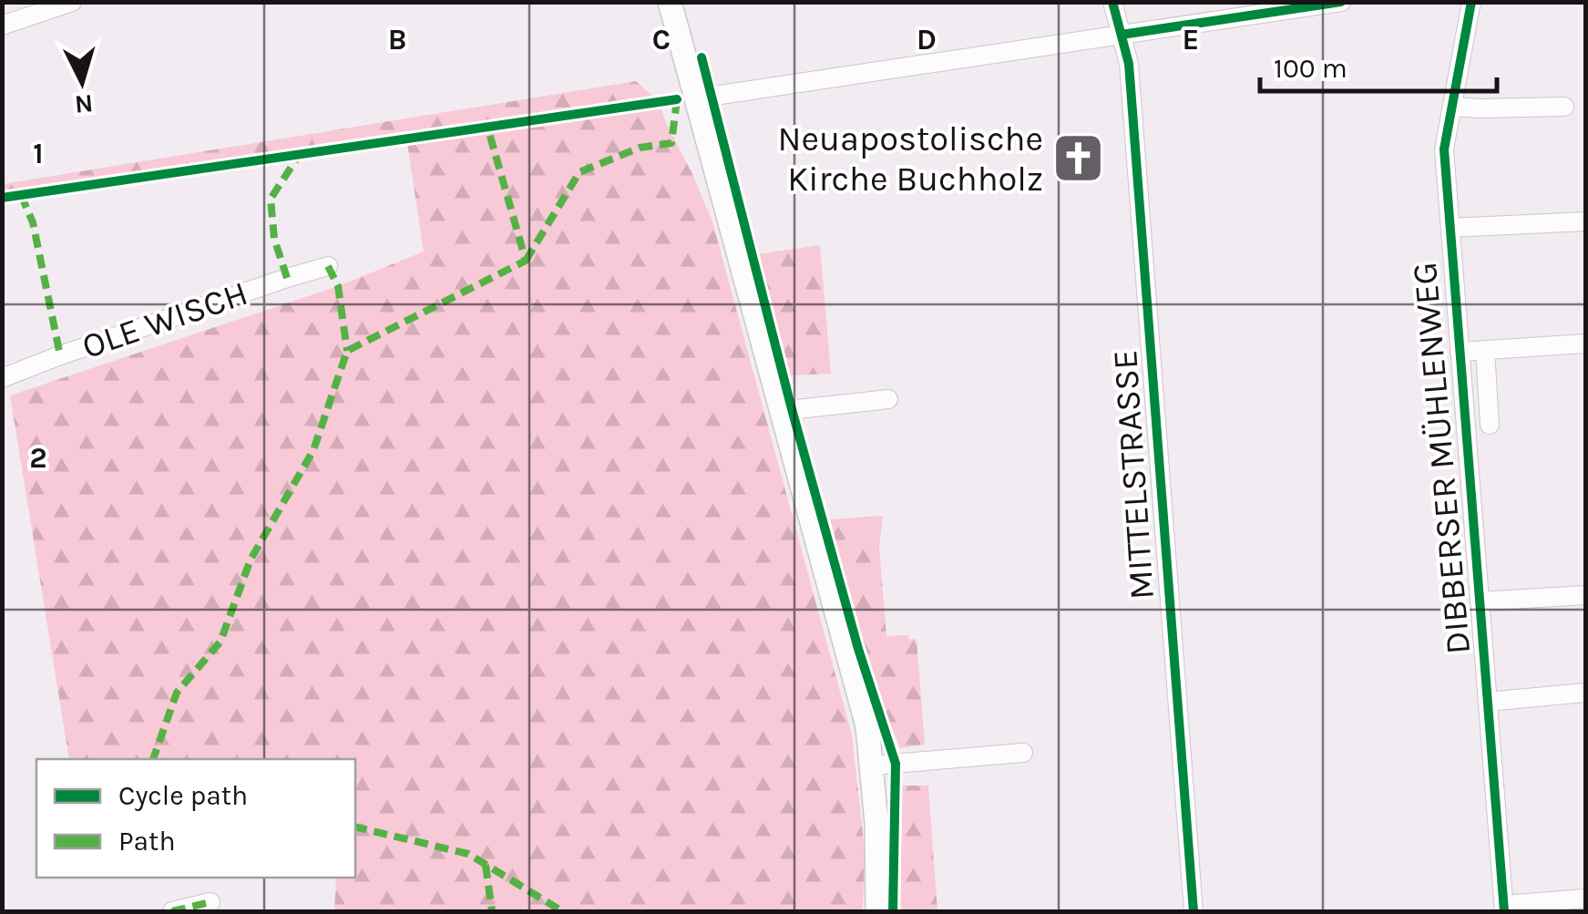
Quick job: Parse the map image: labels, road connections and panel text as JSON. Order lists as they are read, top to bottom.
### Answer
{
  "streets": {
    "street": ["OLE WISCH", "DIBBERSER MÜHLENWEG", "MITTELSTRASSE"]
  },
  "places": {
    "church": ["Neuapostolische Kirche Buchholz"]
  },
  "legend": ["Cycle path", "Path"],
  "scale_bar": "100 m",
  "north": "bottom",
  "grid": {
    "columns": [
      "B",
      "C",
      "D",
      "E"
    ],
    "rows": ["1", "2"]
  }
}
